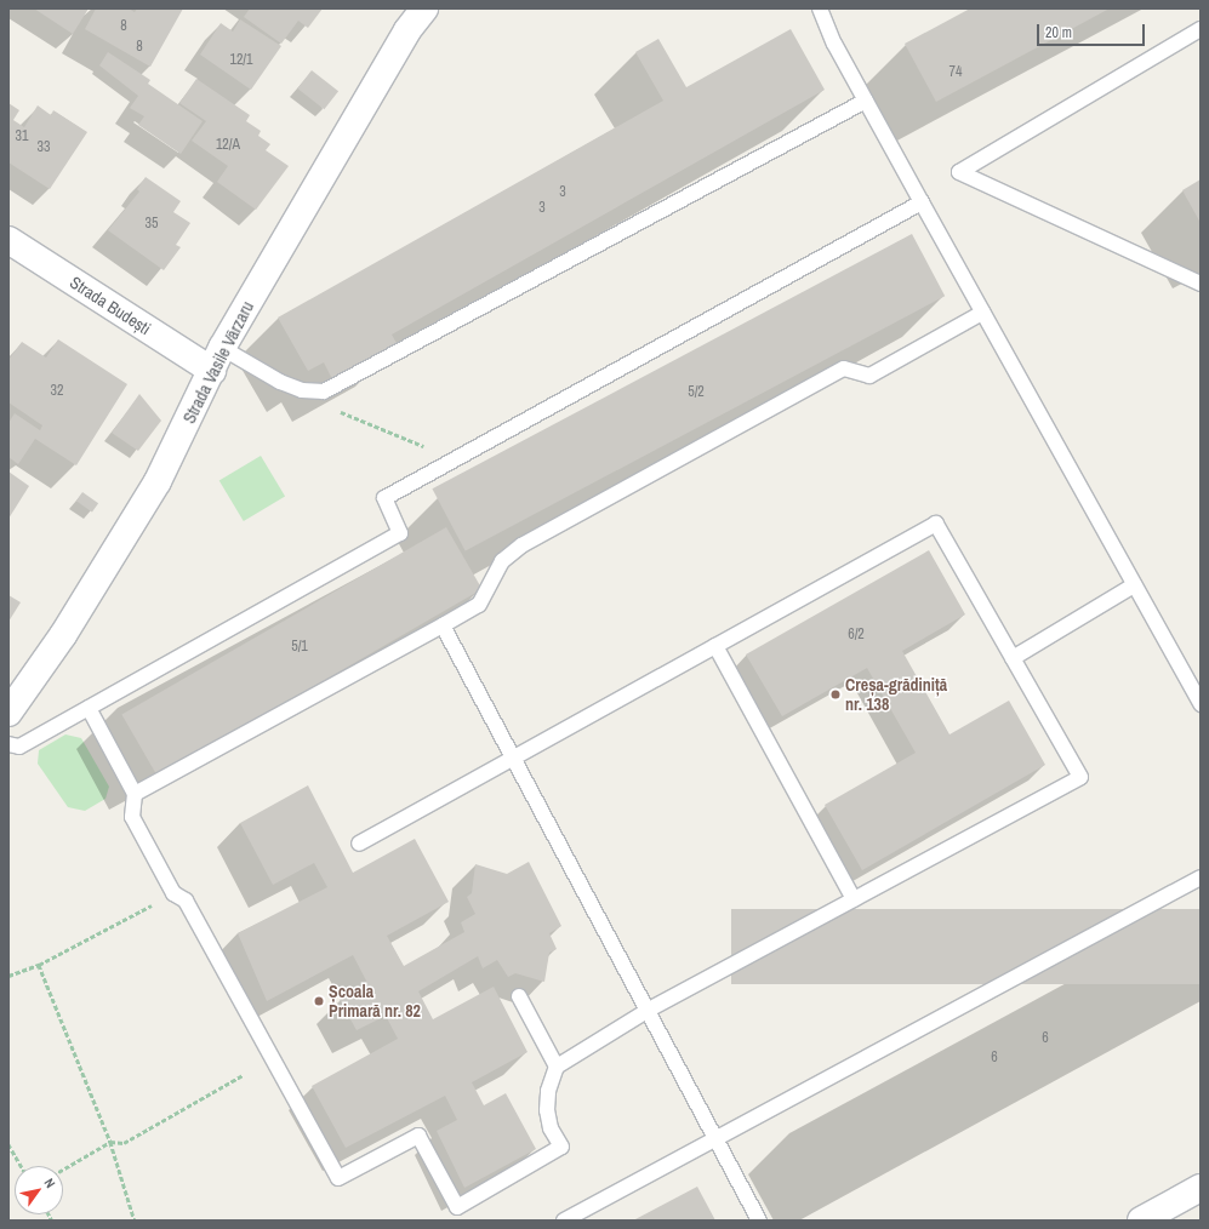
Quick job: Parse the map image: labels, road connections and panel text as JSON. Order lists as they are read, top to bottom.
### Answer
{
  "streets": {
    "street": ["Strada Budești", "Strada Vasile Vărzaru"]
  },
  "crossings": [
    ["Strada Budești", "Strada Vasile Vărzaru"]
  ],
  "places": ["Creșa-grădiniță nr. 138", "Școala Primară nr. 82"],
  "house_numbers": [
    "8",
    "8",
    "12/1",
    "74",
    "31",
    "12/A",
    "33",
    "3",
    "3",
    "35",
    "32",
    "5/2",
    "6/2",
    "5/1",
    "6",
    "6"
  ],
  "scale_bar": "20 m",
  "north": "top right"
}
